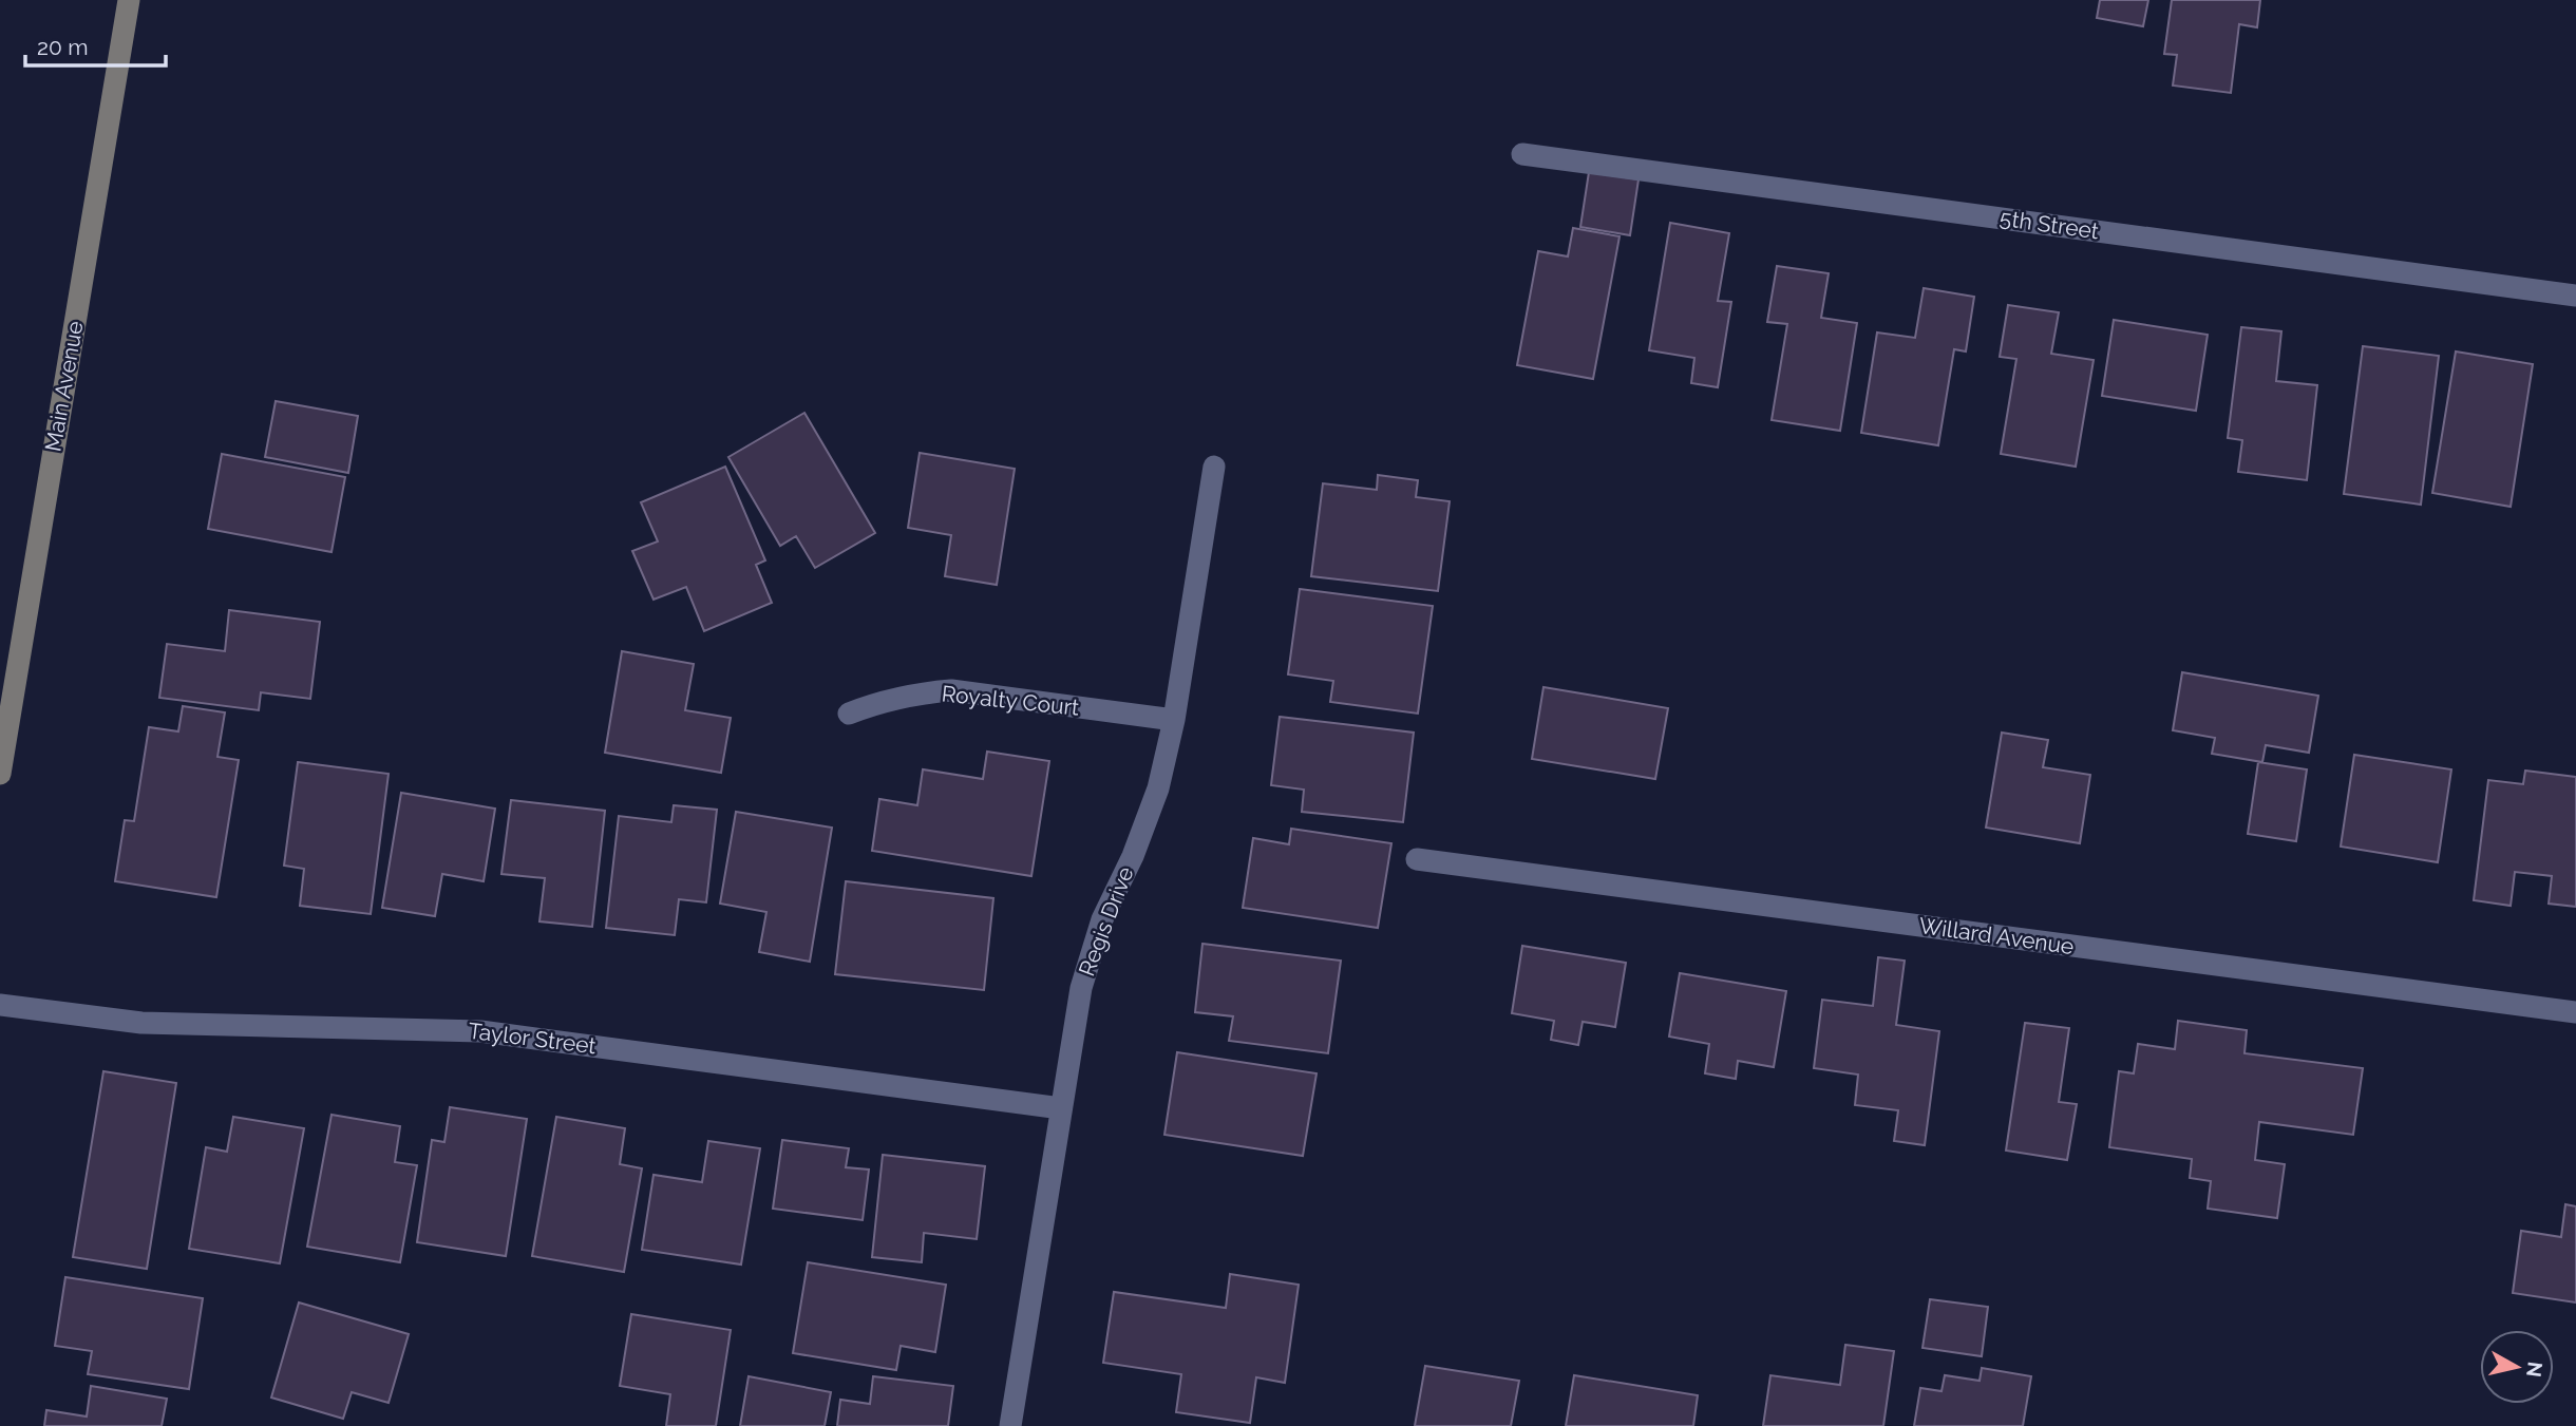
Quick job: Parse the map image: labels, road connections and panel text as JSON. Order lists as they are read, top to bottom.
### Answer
{
  "streets": {
    "street": [
      "5th Street",
      "Main Avenue",
      "Royalty Court",
      "Regis Drive",
      "Willard Avenue",
      "Taylor Street"
    ]
  },
  "crossings": [
    ["Royalty Court", "Regis Drive"],
    ["Regis Drive", "Taylor Street"]
  ],
  "scale_bar": "20 m",
  "north": "right"
}
